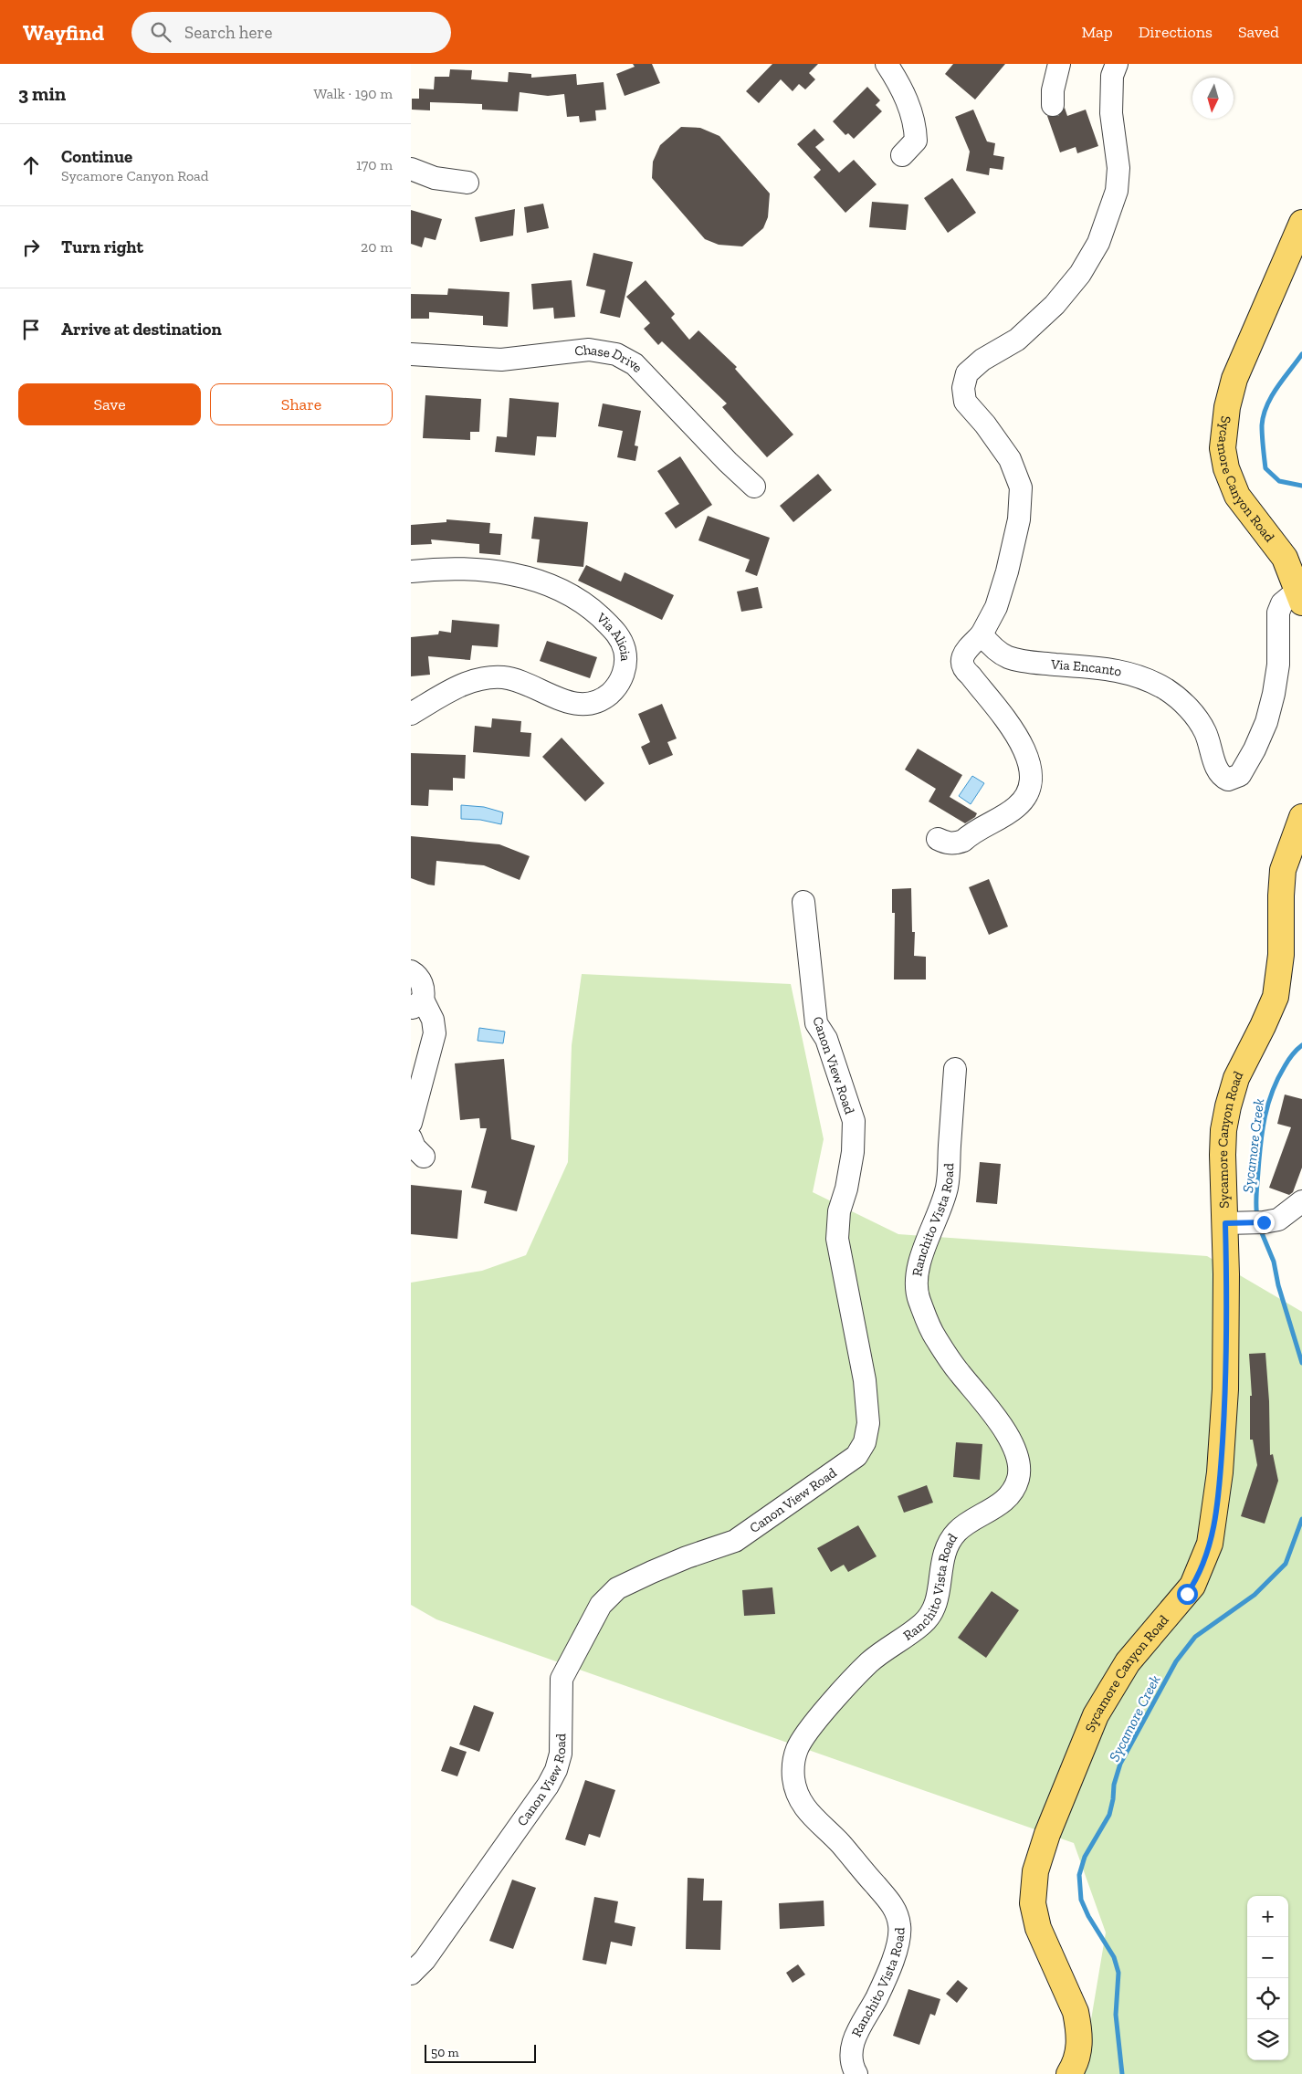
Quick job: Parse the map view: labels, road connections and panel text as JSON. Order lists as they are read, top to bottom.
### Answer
{
  "streets": {
    "main road": ["Sycamore Canyon Road"],
    "street": [
      "Chase Drive",
      "Via Alicia",
      "Via Encanto",
      "Canon View Road",
      "Ranchito Vista Road"
    ]
  },
  "crossings": [
    ["Sycamore Canyon Road", "Via Encanto"]
  ],
  "water": ["Sycamore Creek"],
  "scale_bar": "50 m",
  "north": "bottom",
  "page": {
    "header": "Wayfind",
    "search": "Search here",
    "nav": ["Map", "Directions", "Saved"],
    "heading": ["3 min", "Walk · 190 m"],
    "list": [
      ["Continue", "Sycamore Canyon Road", "170 m"],
      ["Turn right", "20 m"],
      "Arrive at destination"
    ],
    "buttons": ["Save", "Share"],
    "map_buttons": ["+", "−"],
    "scale": "50 m"
  }
}
